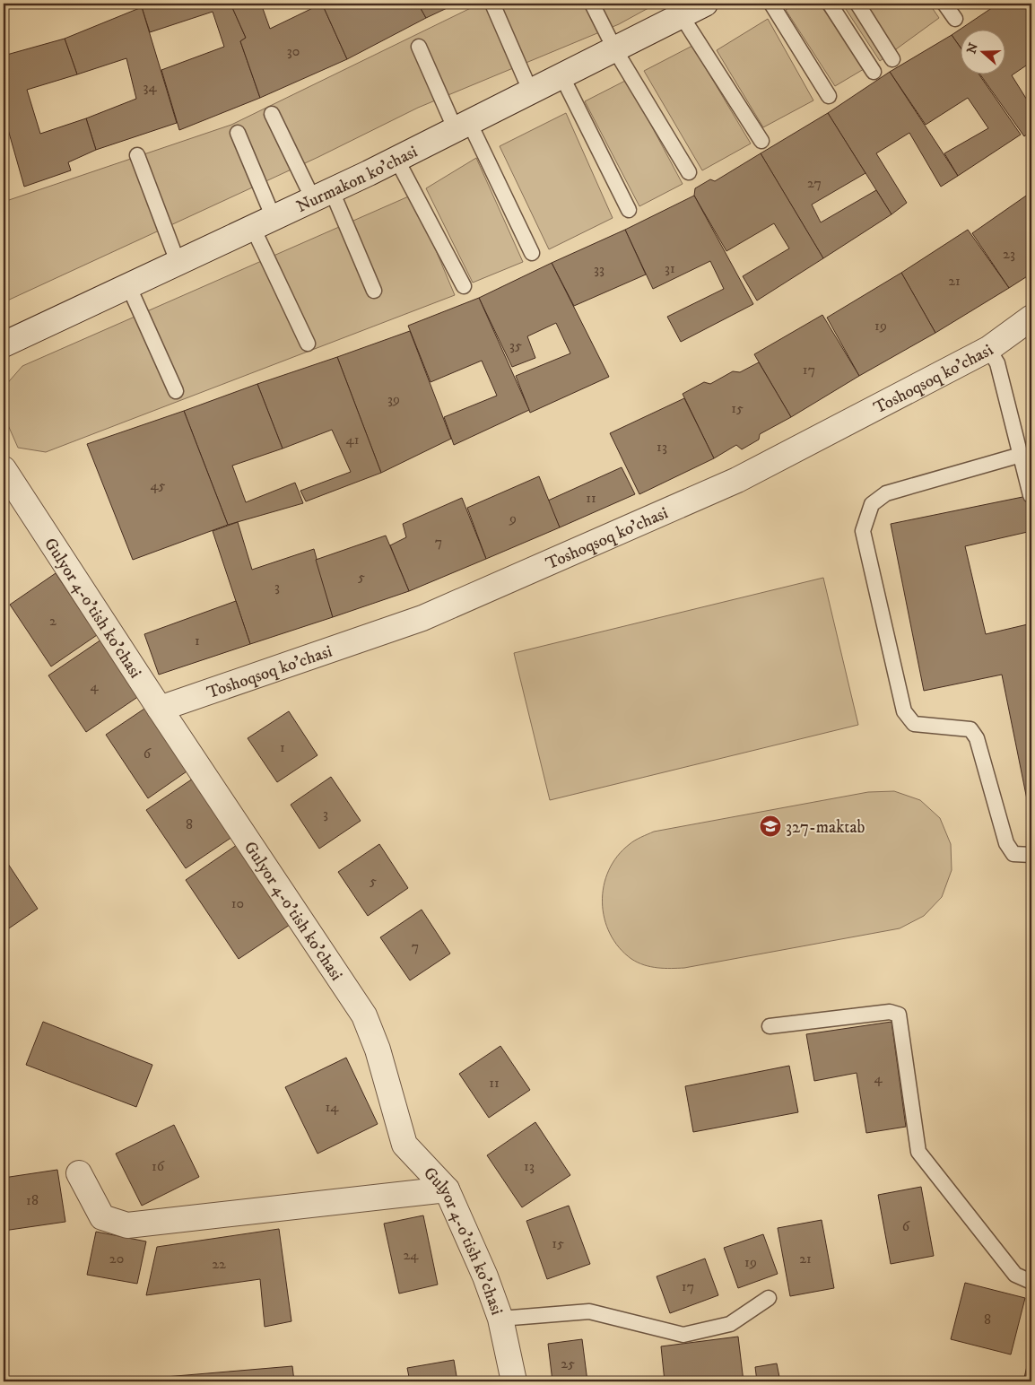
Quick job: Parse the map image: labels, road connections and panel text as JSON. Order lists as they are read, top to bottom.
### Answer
{
  "streets": {
    "street": ["Nurmakon ko'chasi", "Toshoqsoq ko'chasi", "Gulyor 4-o'tish ko'chasi"]
  },
  "crossings": [
    ["Toshoqsoq ko'chasi", "Gulyor 4-o'tish ko'chasi"]
  ],
  "places": {
    "school or university": ["327-maktab"]
  },
  "house_numbers": [
    "30",
    "34",
    "27",
    "23",
    "31",
    "33",
    "21",
    "19",
    "35",
    "17",
    "39",
    "15",
    "41",
    "13",
    "45",
    "11",
    "9",
    "7",
    "5",
    "3",
    "2",
    "1",
    "4",
    "1",
    "6",
    "3",
    "8",
    "5",
    "10",
    "7",
    "4",
    "11",
    "14",
    "16",
    "13",
    "18",
    "6",
    "15",
    "24",
    "20",
    "21",
    "19",
    "22",
    "17",
    "8",
    "25"
  ],
  "north": "left"
}
